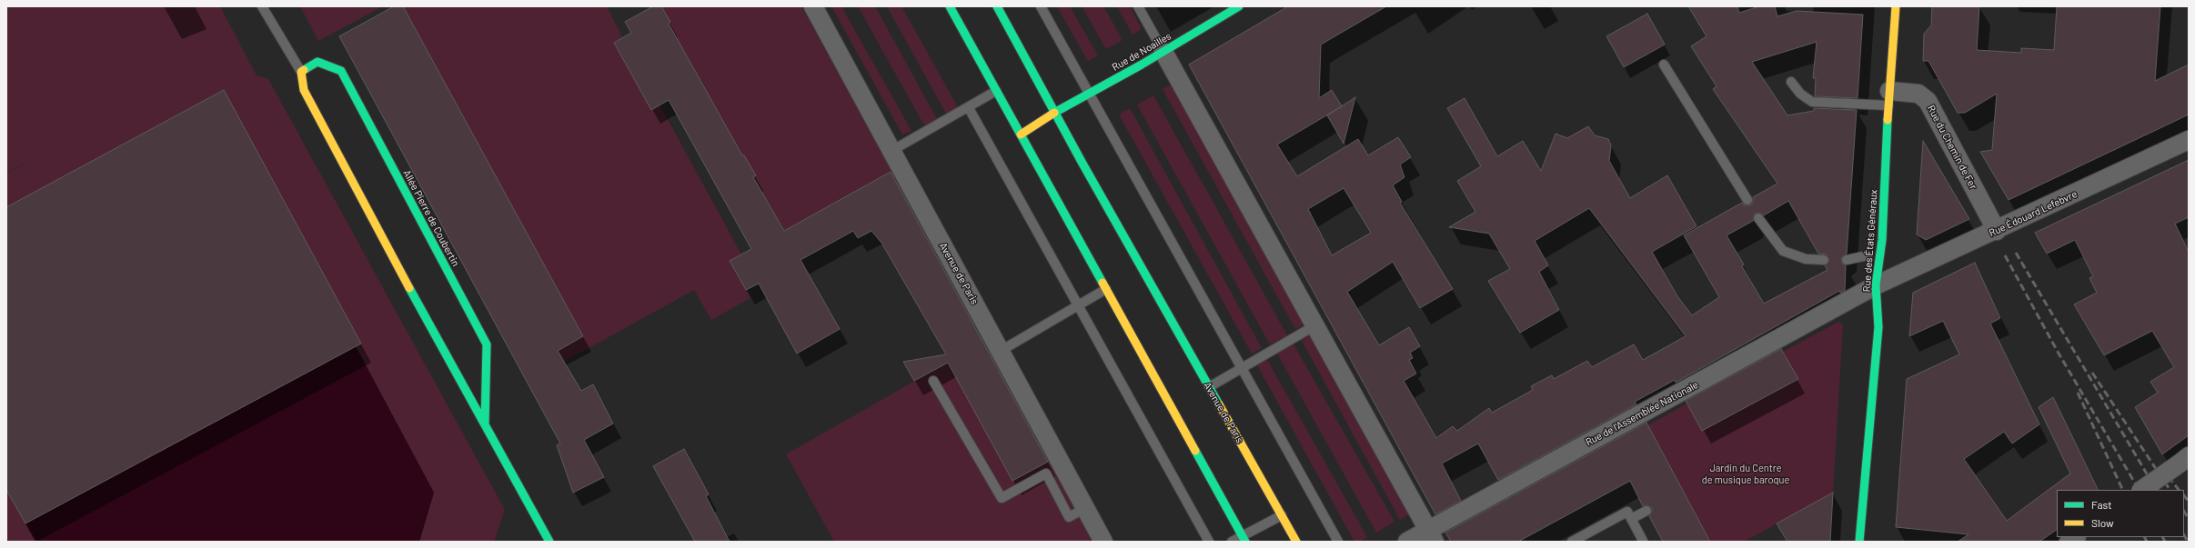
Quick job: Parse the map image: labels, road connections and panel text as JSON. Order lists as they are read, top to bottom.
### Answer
{
  "streets": {
    "main road": [
      "Rue de Noailles",
      "Allée Pierre de Coubertin",
      "Rue des États Généraux",
      "Avenue de Paris"
    ],
    "street": ["Rue du Chemin de Fer", "Rue Édouard Lefebvre", "Rue de l'Assemblée Nationale"]
  },
  "crossings": [
    ["Rue de Noailles", "Avenue de Paris"],
    ["Rue du Chemin de Fer", "Rue Édouard Lefebvre"],
    ["Rue du Chemin de Fer", "Rue des États Généraux"],
    ["Rue Édouard Lefebvre", "Rue des États Généraux"],
    ["Rue Édouard Lefebvre", "Rue de l'Assemblée Nationale"],
    ["Rue des États Généraux", "Rue de l'Assemblée Nationale"]
  ],
  "parks": ["Jardin du Centre de musique baroque"],
  "legend": ["Fast", "Slow"]
}
